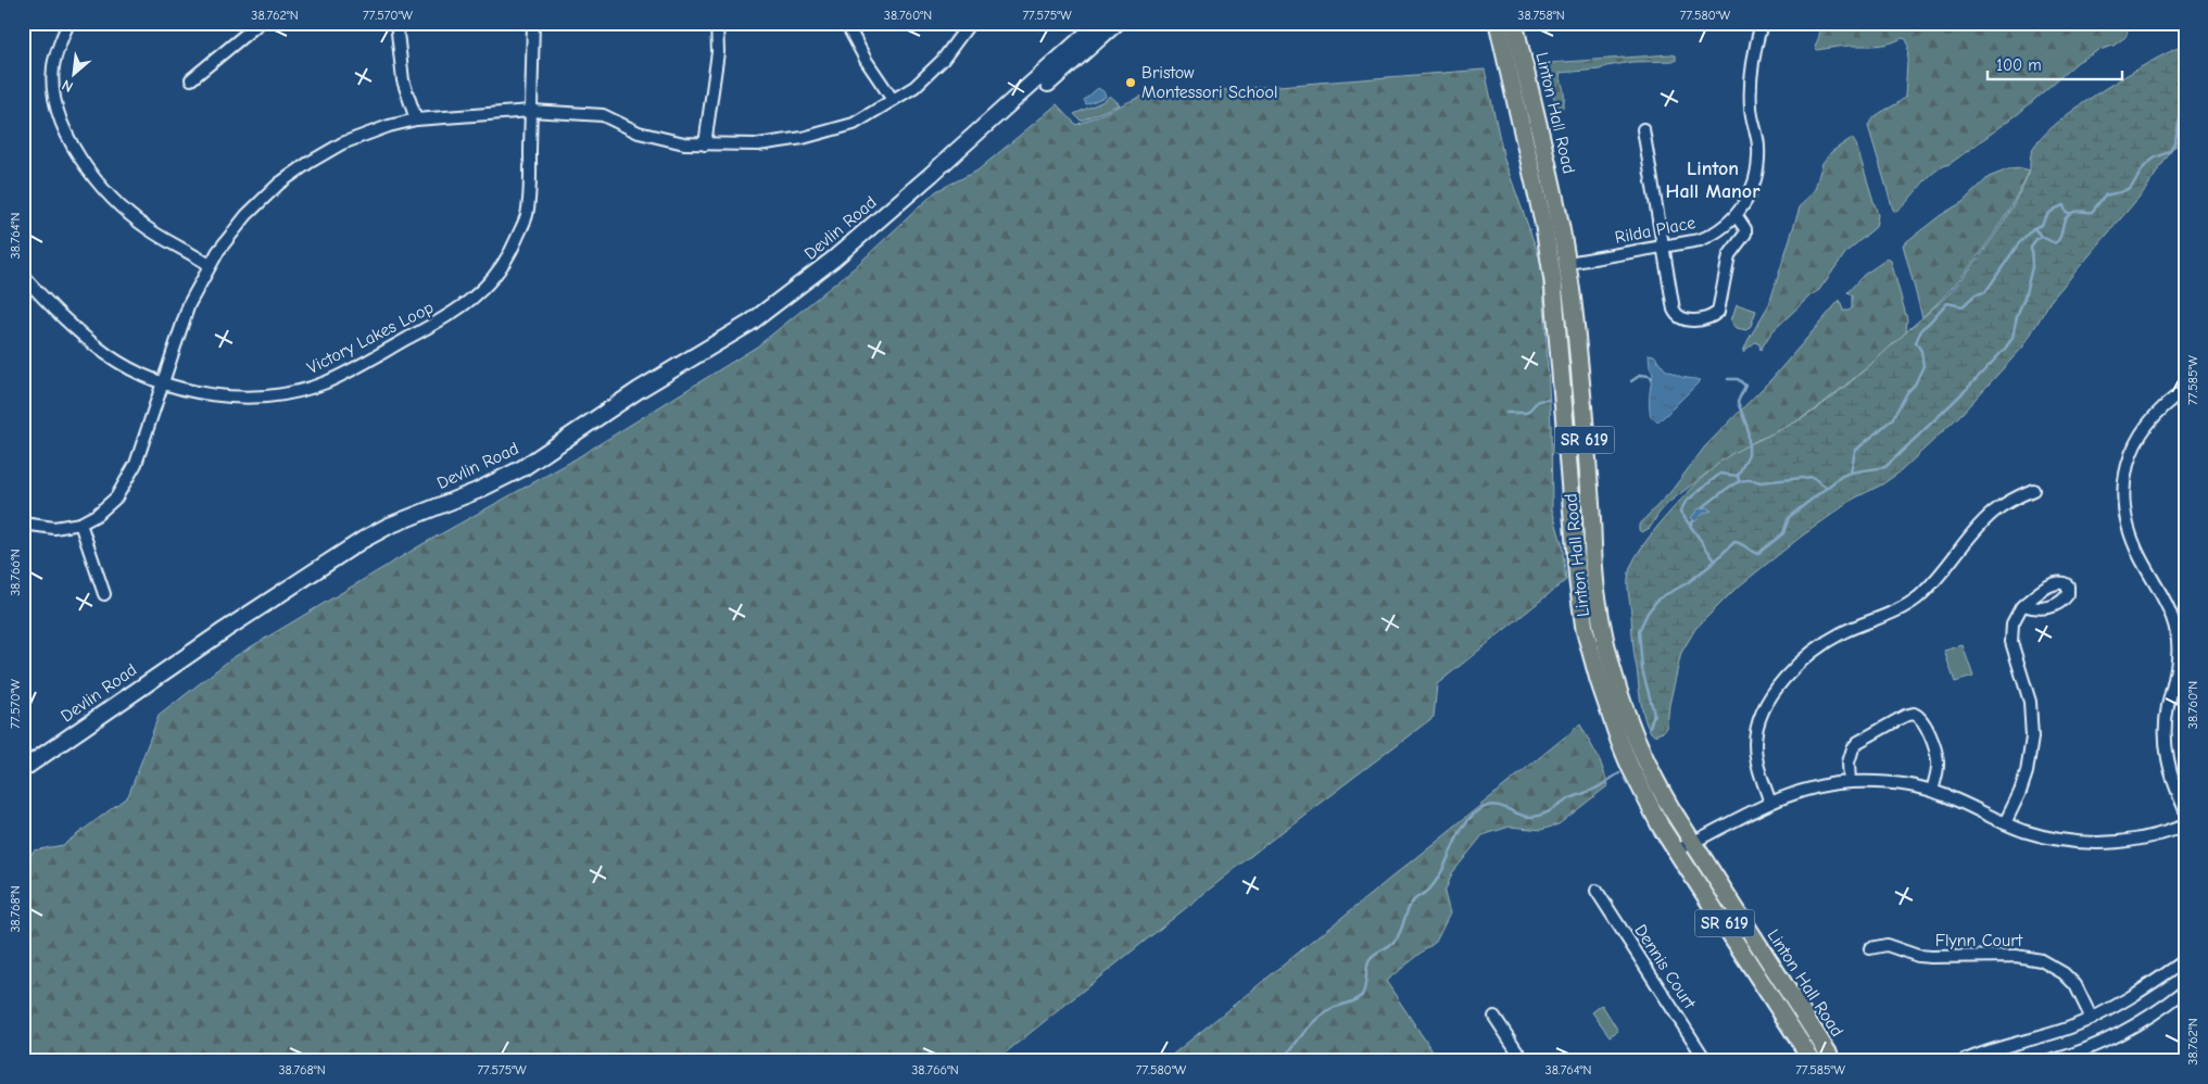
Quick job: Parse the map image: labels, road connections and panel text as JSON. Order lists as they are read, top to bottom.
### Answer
{
  "streets": {
    "main road": ["Linton Hall Road", "Devlin Road", "SR 619"],
    "street": [
      "Rilda Place",
      "Victory Lakes Loop",
      "Flynn Court",
      "Dennis Court"
    ]
  },
  "crossings": [
    ["Linton Hall Road", "Rilda Place"]
  ],
  "districts": ["Linton Hall Manor"],
  "places": ["Bristow Montessori School"],
  "scale_bar": "100 m",
  "north": "bottom left",
  "coordinates": [
    "38.762°N",
    "77.570°W",
    "38.760°N",
    "77.575°W",
    "38.758°N",
    "77.580°W",
    "38.764°N",
    "77.585°W",
    "38.766°N",
    "38.768°N"
  ]
}
